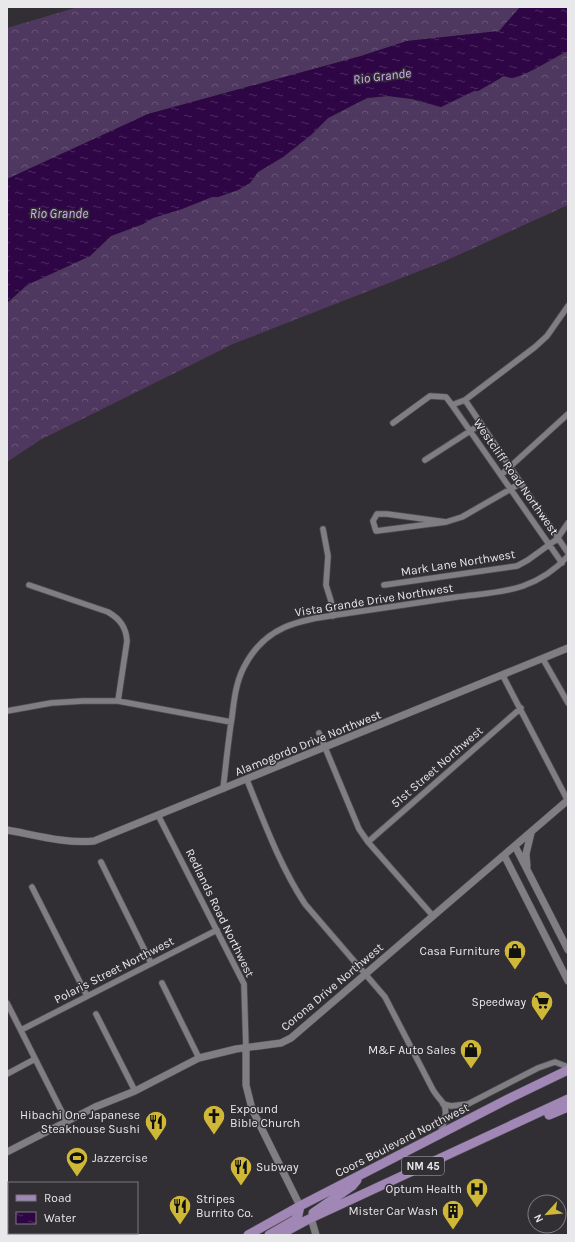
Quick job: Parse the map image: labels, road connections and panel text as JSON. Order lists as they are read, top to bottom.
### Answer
{
  "streets": {
    "main road": ["Coors Boulevard Northwest", "NM 45"],
    "street": [
      "Westcliff Road Northwest",
      "Mark Lane Northwest",
      "Vista Grande Drive Northwest",
      "Alamogordo Drive Northwest",
      "51st Street Northwest",
      "Redlands Road Northwest",
      "Polaris Street Northwest",
      "Corona Drive Northwest"
    ]
  },
  "crossings": [
    ["Westcliff Road Northwest", "Mark Lane Northwest"],
    ["Westcliff Road Northwest", "Vista Grande Drive Northwest"],
    ["Vista Grande Drive Northwest", "Alamogordo Drive Northwest"],
    ["Alamogordo Drive Northwest", "Redlands Road Northwest"],
    ["Redlands Road Northwest", "Polaris Street Northwest"],
    ["Redlands Road Northwest", "Corona Drive Northwest"],
    ["Redlands Road Northwest", "Coors Boulevard Northwest"]
  ],
  "water": ["Rio Grande"],
  "places": {
    "shop": ["Casa Furniture", "M&F Auto Sales"],
    "supermarket": ["Speedway"],
    "church": ["Expound Bible Church"],
    "restaurant": ["Hibachi One Japanese Steakhouse Sushi", "Subway", "Stripes Burrito Co."],
    "sports": ["Jazzercise"],
    "hospital": ["Optum Health"],
    "building": ["Mister Car Wash"]
  },
  "legend": ["Road", "Water"],
  "north": "bottom left"
}
